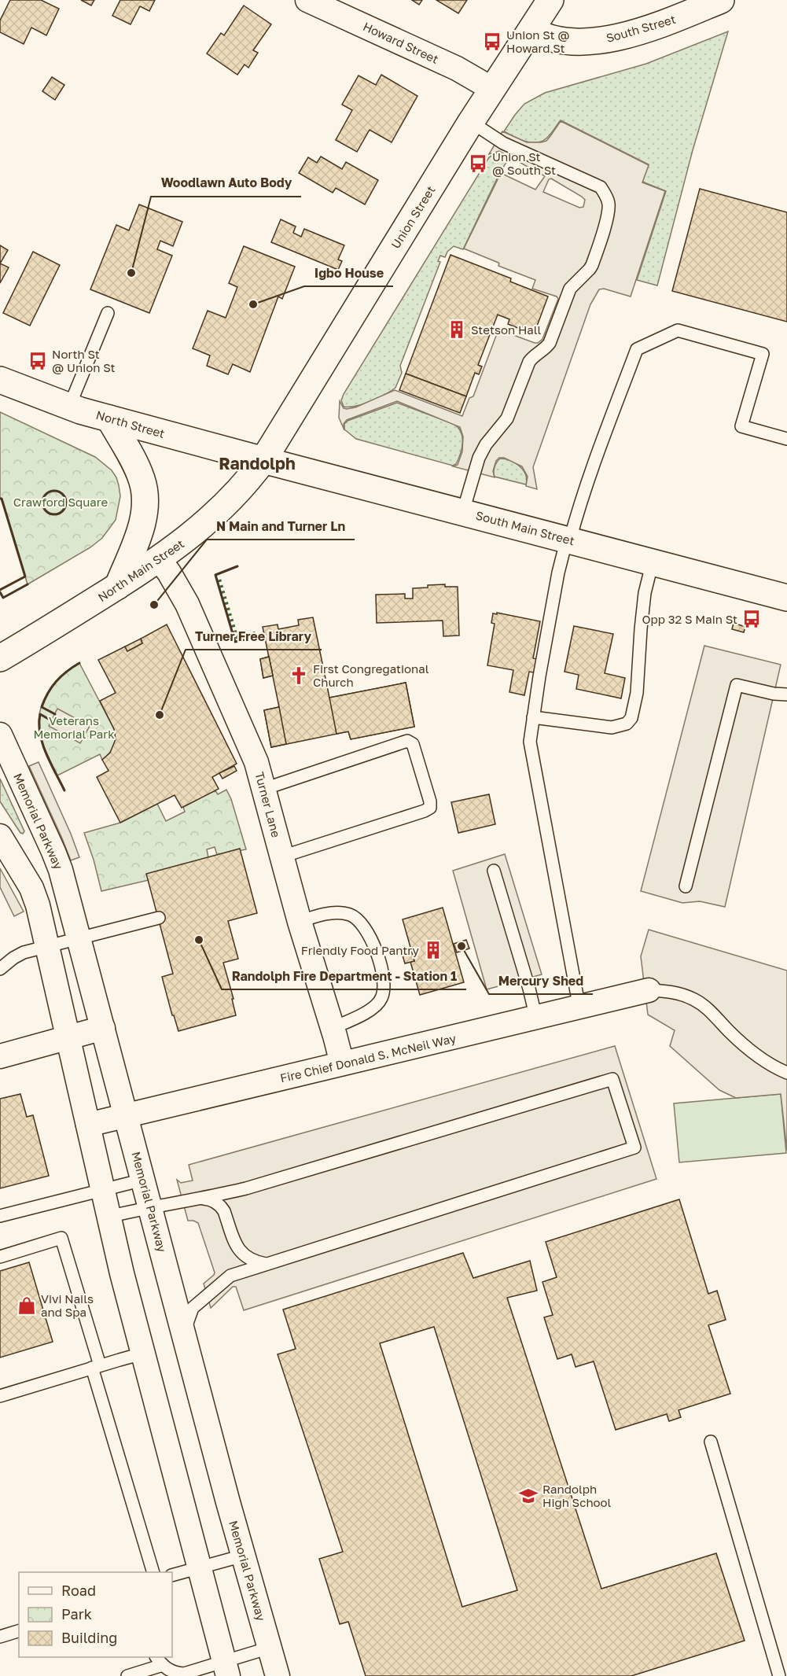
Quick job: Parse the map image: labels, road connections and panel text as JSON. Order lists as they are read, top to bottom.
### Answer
{
  "streets": {
    "main road": [
      "South Street",
      "Union Street",
      "North Street",
      "South Main Street",
      "North Main Street"
    ],
    "street": [
      "Howard Street",
      "Turner Lane",
      "Memorial Parkway",
      "Fire Chief Donald S. McNeil Way"
    ]
  },
  "crossings": [
    ["South Street", "Union Street"],
    ["Howard Street", "Union Street"],
    ["Union Street", "North Street"],
    ["Union Street", "South Main Street"],
    ["Union Street", "North Main Street"],
    ["North Street", "South Main Street"],
    ["North Street", "North Main Street"],
    ["South Main Street", "North Main Street"],
    ["North Main Street", "Turner Lane"],
    ["Turner Lane", "Fire Chief Donald S. McNeil Way"],
    ["Memorial Parkway", "Fire Chief Donald S. McNeil Way"]
  ],
  "districts": ["Randolph"],
  "parks": ["Crawford Square", "Veterans Memorial Park"],
  "places": {
    "bus stop": [
      "Union St @ Howard St",
      "Union St @ South St",
      "North St @ Union St",
      "Opp 32 S Main St"
    ],
    "other": [
      "Woodlawn Auto Body",
      "Igbo House",
      "N Main and Turner Ln",
      "Turner Free Library",
      "Randolph Fire Department - Station 1",
      "Mercury Shed"
    ],
    "building": ["Stetson Hall", "Friendly Food Pantry"],
    "church": ["First Congregational Church"],
    "shop": ["Vivi Nails and Spa"],
    "school or university": ["Randolph High School"]
  },
  "legend": ["Road", "Park", "Building"]
}
